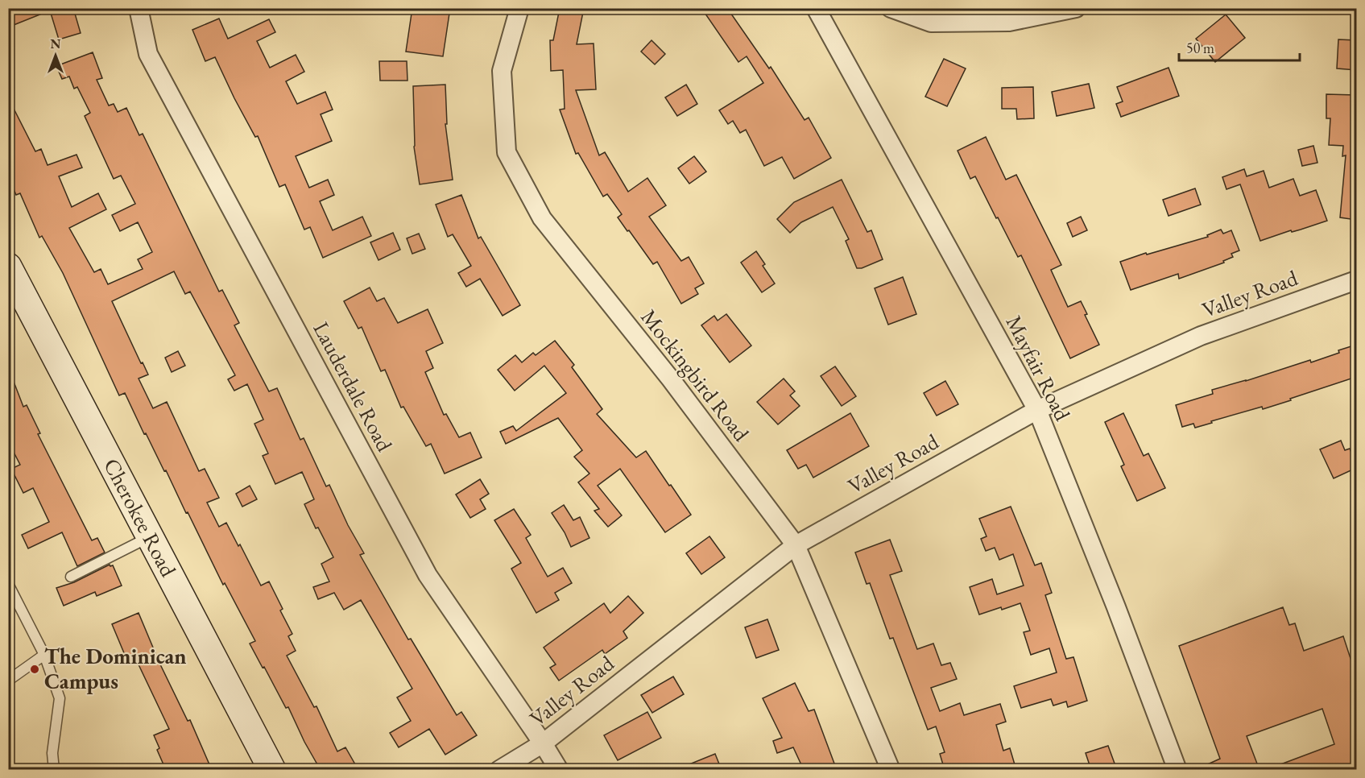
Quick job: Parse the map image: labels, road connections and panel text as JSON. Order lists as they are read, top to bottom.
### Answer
{
  "streets": {
    "street": [
      "Valley Road",
      "Mayfair Road",
      "Mockingbird Road",
      "Lauderdale Road",
      "Cherokee Road"
    ]
  },
  "crossings": [
    ["Valley Road", "Mayfair Road"],
    ["Valley Road", "Mockingbird Road"],
    ["Valley Road", "Lauderdale Road"]
  ],
  "places": ["The Dominican Campus"],
  "scale_bar": "50 m",
  "north": "top"
}
